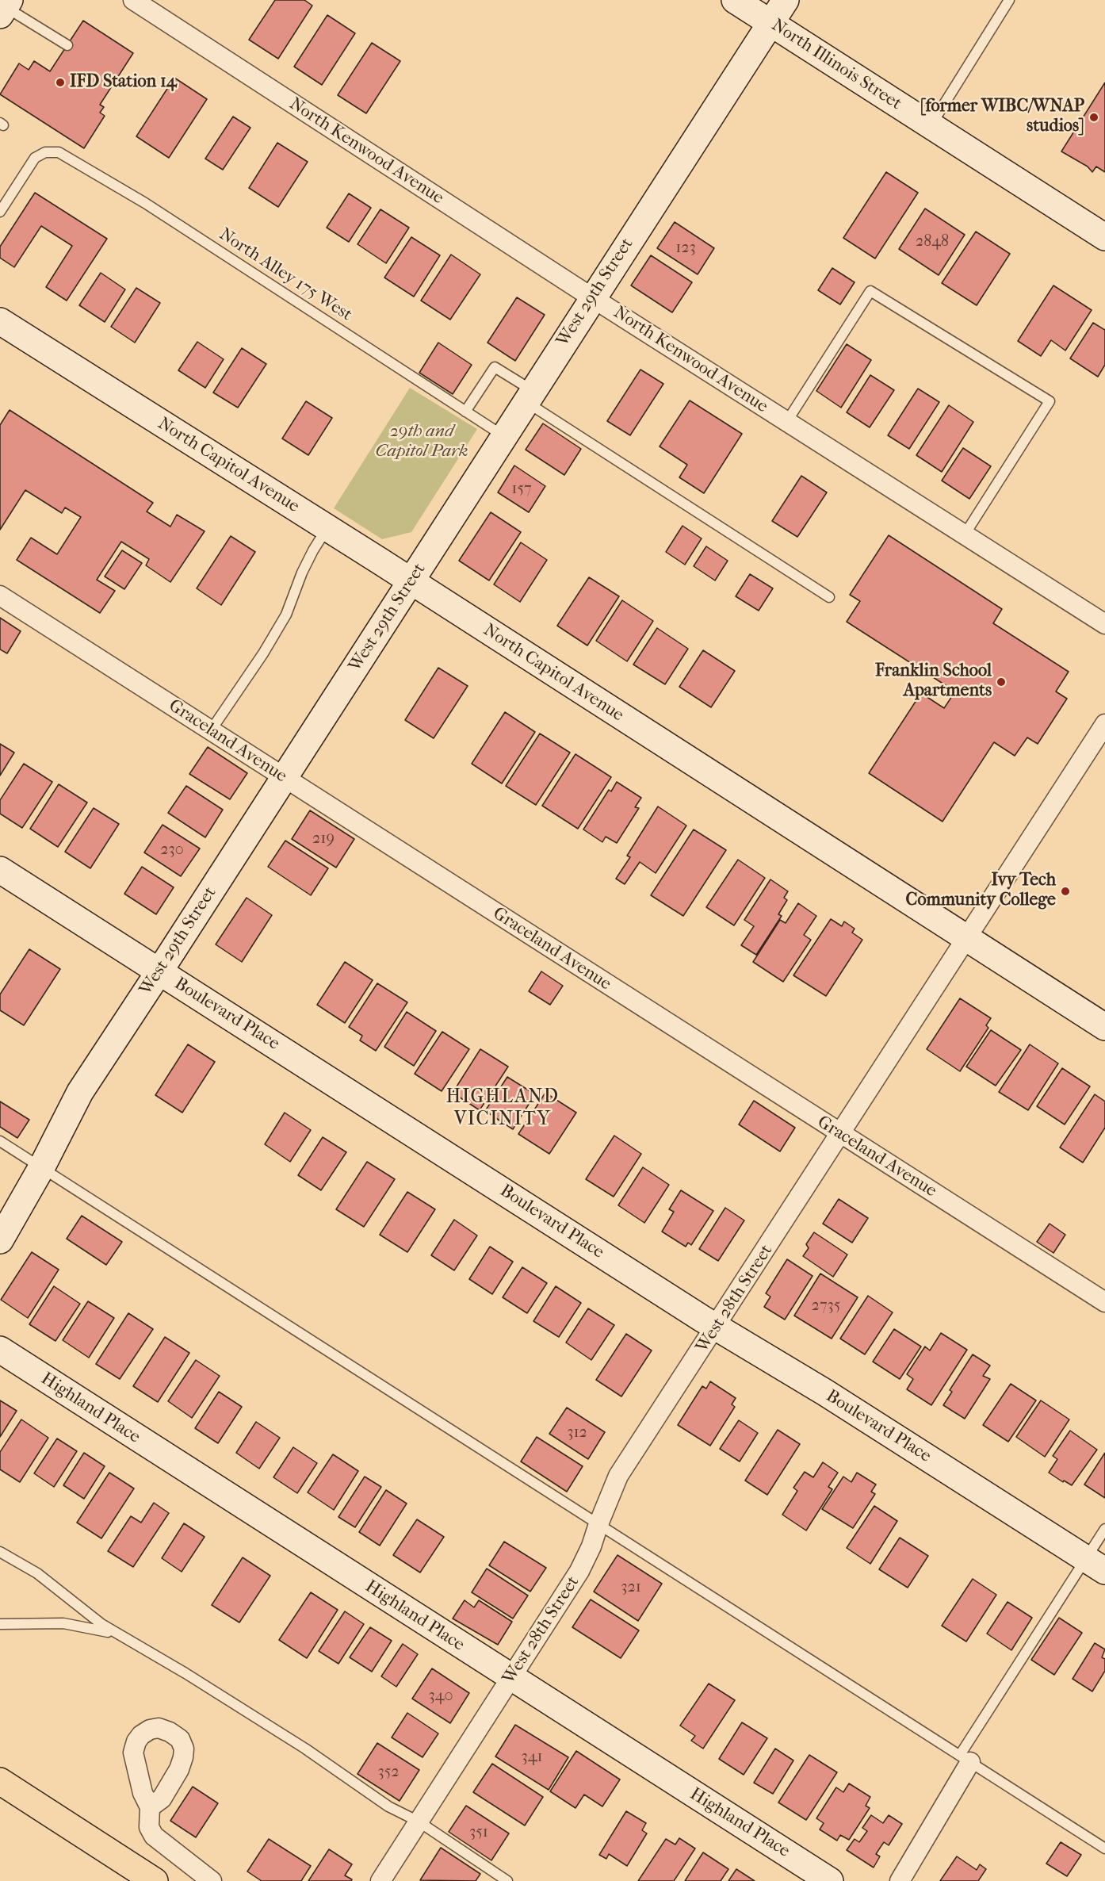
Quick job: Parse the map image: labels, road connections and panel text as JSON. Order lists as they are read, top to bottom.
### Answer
{
  "streets": {
    "main road": [
      "North Illinois Street",
      "West 29th Street",
      "North Capitol Avenue",
      "Boulevard Place",
      "Highland Place"
    ],
    "street": ["North Kenwood Avenue", "Graceland Avenue", "West 28th Street"],
    "lane": ["North Alley 175 West"]
  },
  "crossings": [
    ["North Illinois Street", "West 29th Street"],
    ["North Kenwood Avenue", "West 29th Street"],
    ["North Alley 175 West", "West 29th Street"],
    ["West 29th Street", "North Capitol Avenue"],
    ["West 29th Street", "Graceland Avenue"],
    ["West 29th Street", "Boulevard Place"],
    ["North Capitol Avenue", "West 28th Street"],
    ["Graceland Avenue", "West 28th Street"],
    ["Boulevard Place", "West 28th Street"],
    ["West 28th Street", "Highland Place"]
  ],
  "districts": ["HIGHLAND VICINITY"],
  "parks": ["29th and Capitol Park"],
  "places": [
    "IFD Station 14",
    "[former WIBC/WNAP studios]",
    "Franklin School Apartments",
    "Ivy Tech Community College"
  ],
  "house_numbers": [
    "2848",
    "123",
    "157",
    "219",
    "230",
    "2735",
    "312",
    "321",
    "340",
    "341",
    "352",
    "351"
  ]
}
